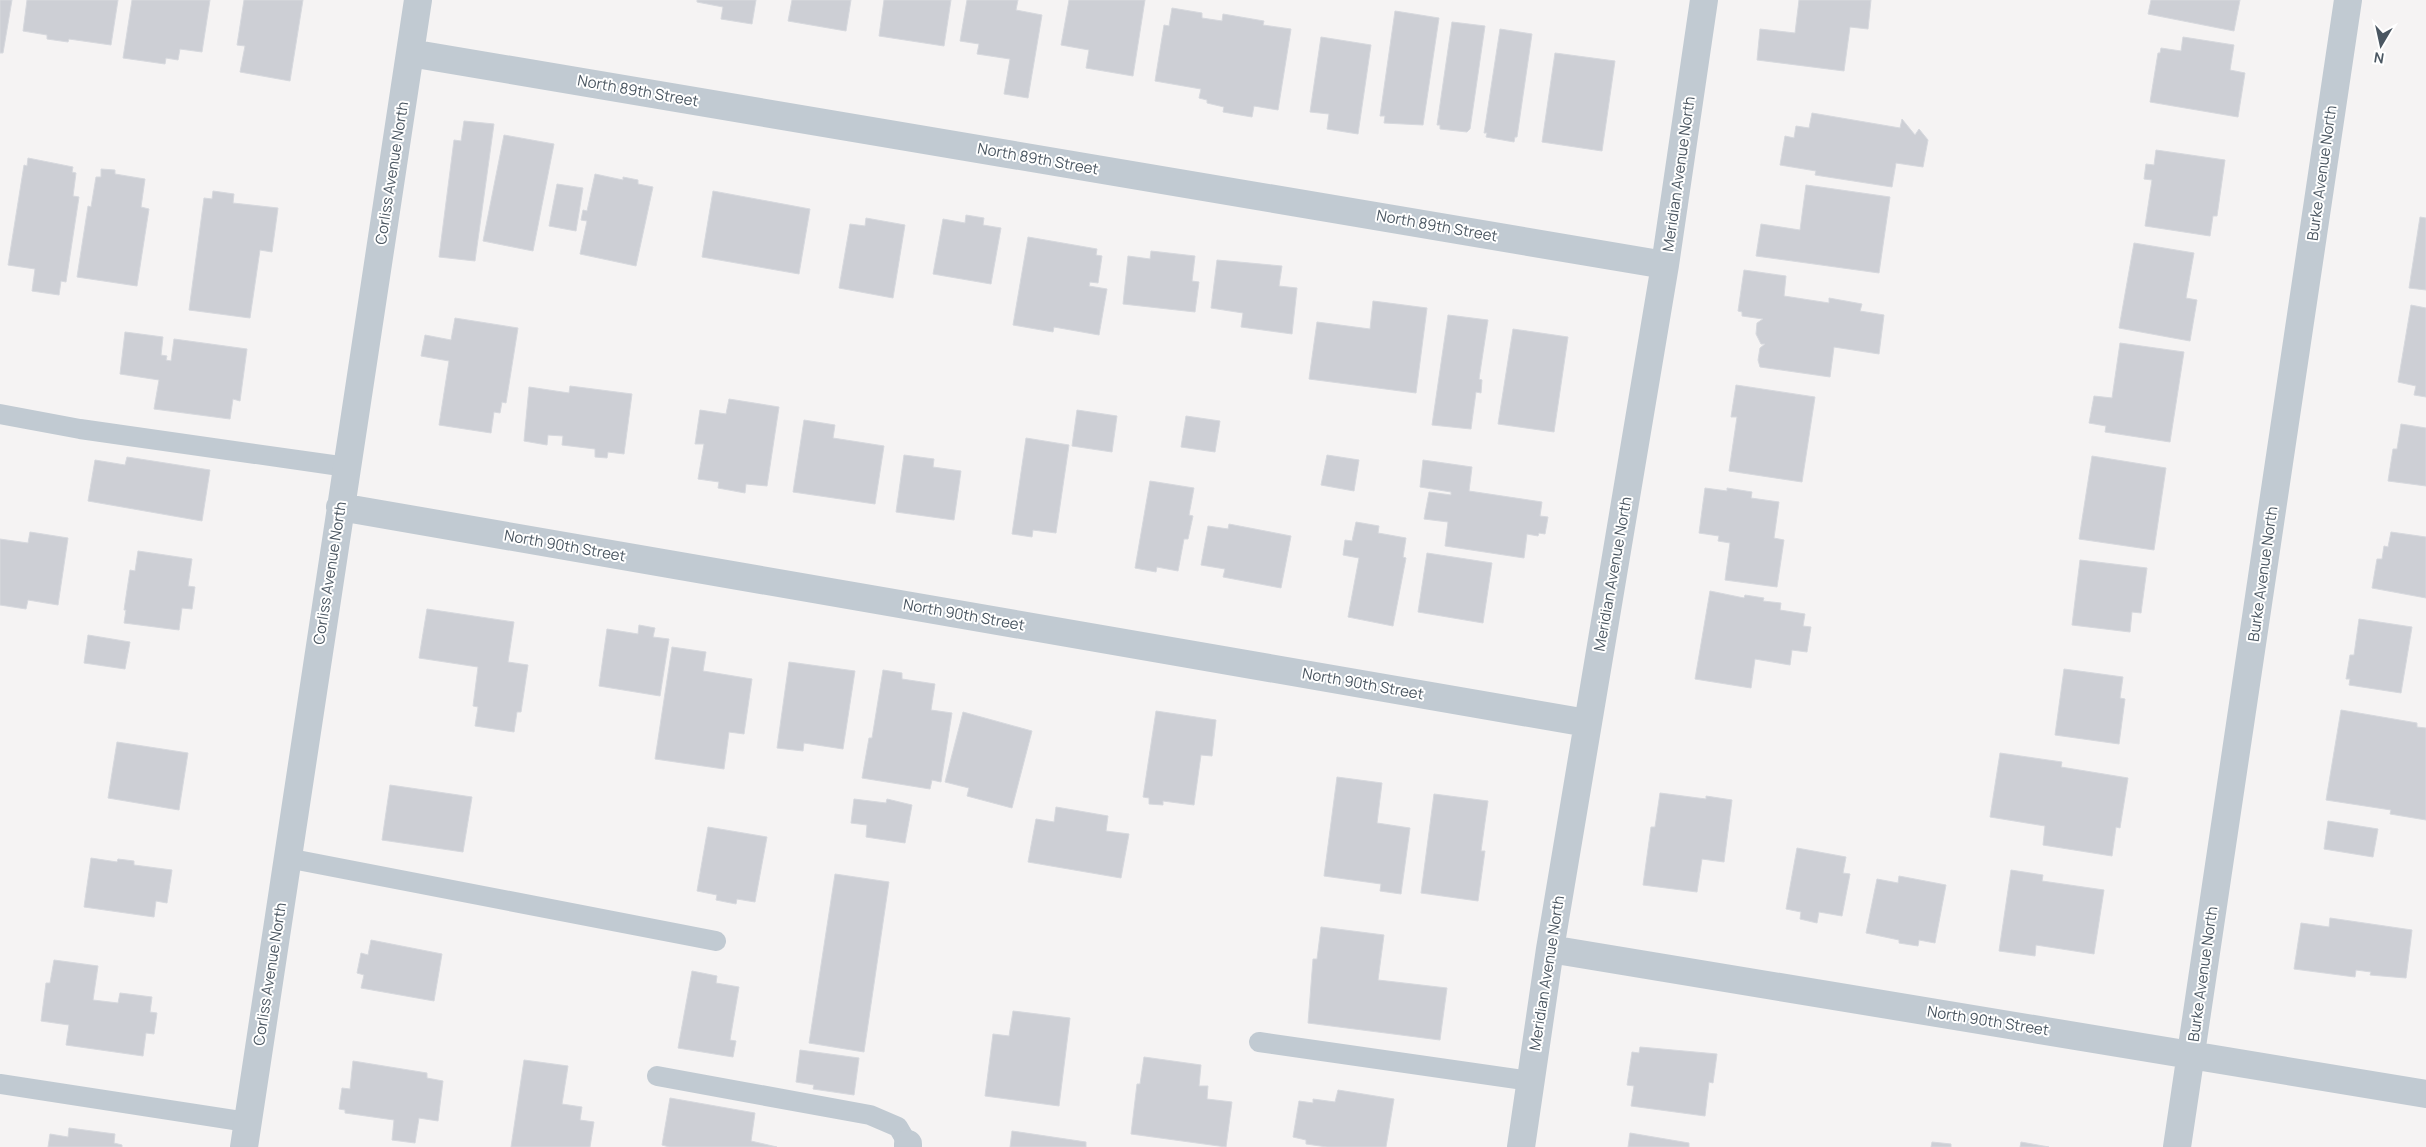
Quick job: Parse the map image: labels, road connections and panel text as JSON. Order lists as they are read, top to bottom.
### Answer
{
  "streets": {
    "street": [
      "North 89th Street",
      "Corliss Avenue North",
      "Burke Avenue North",
      "Meridian Avenue North",
      "North 90th Street"
    ]
  },
  "crossings": [
    ["North 89th Street", "Corliss Avenue North"],
    ["North 89th Street", "Meridian Avenue North"],
    ["Corliss Avenue North", "North 90th Street"],
    ["Burke Avenue North", "North 90th Street"],
    ["Meridian Avenue North", "North 90th Street"]
  ],
  "north": "bottom"
}
